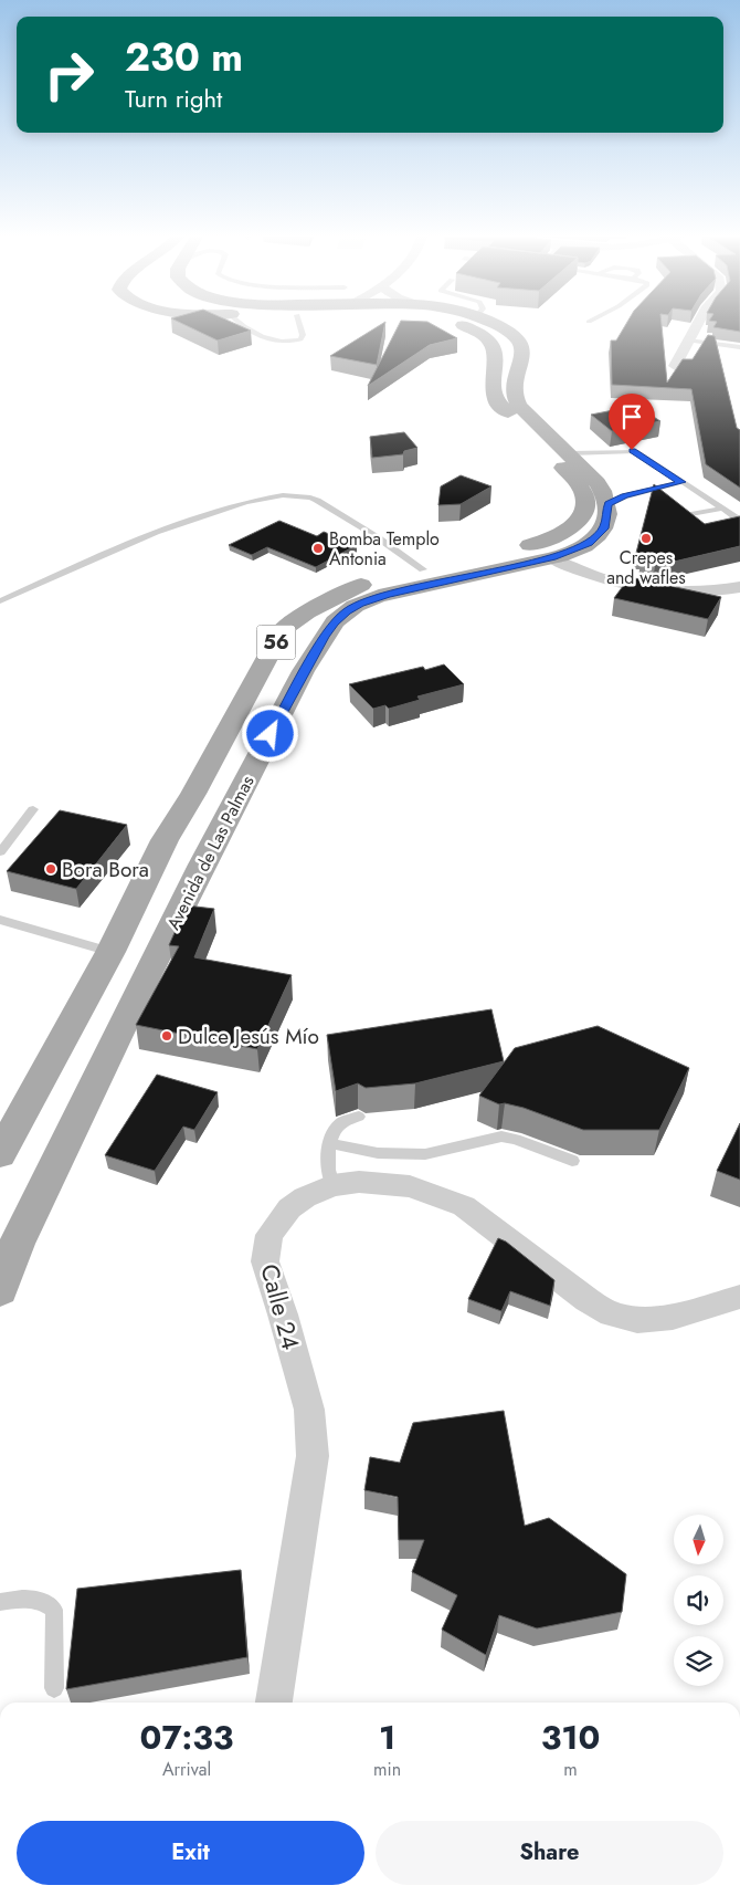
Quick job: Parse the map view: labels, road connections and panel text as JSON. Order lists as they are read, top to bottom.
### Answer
{
  "streets": {
    "main road": ["56", "Avenida de Las Palmas"],
    "street": ["Calle 24"]
  },
  "places": [
    "Crepes and wafles",
    "Bomba Templo Antonia",
    "Bora Bora",
    "Dulce Jesús Mío"
  ],
  "north": "bottom",
  "page": {
    "turn": ["230 m", "Turn right"],
    "eta": [
      "07:33",
      "Arrival",
      "1",
      "min",
      "310",
      "m"
    ],
    "buttons": ["Exit", "Share"]
  }
}
